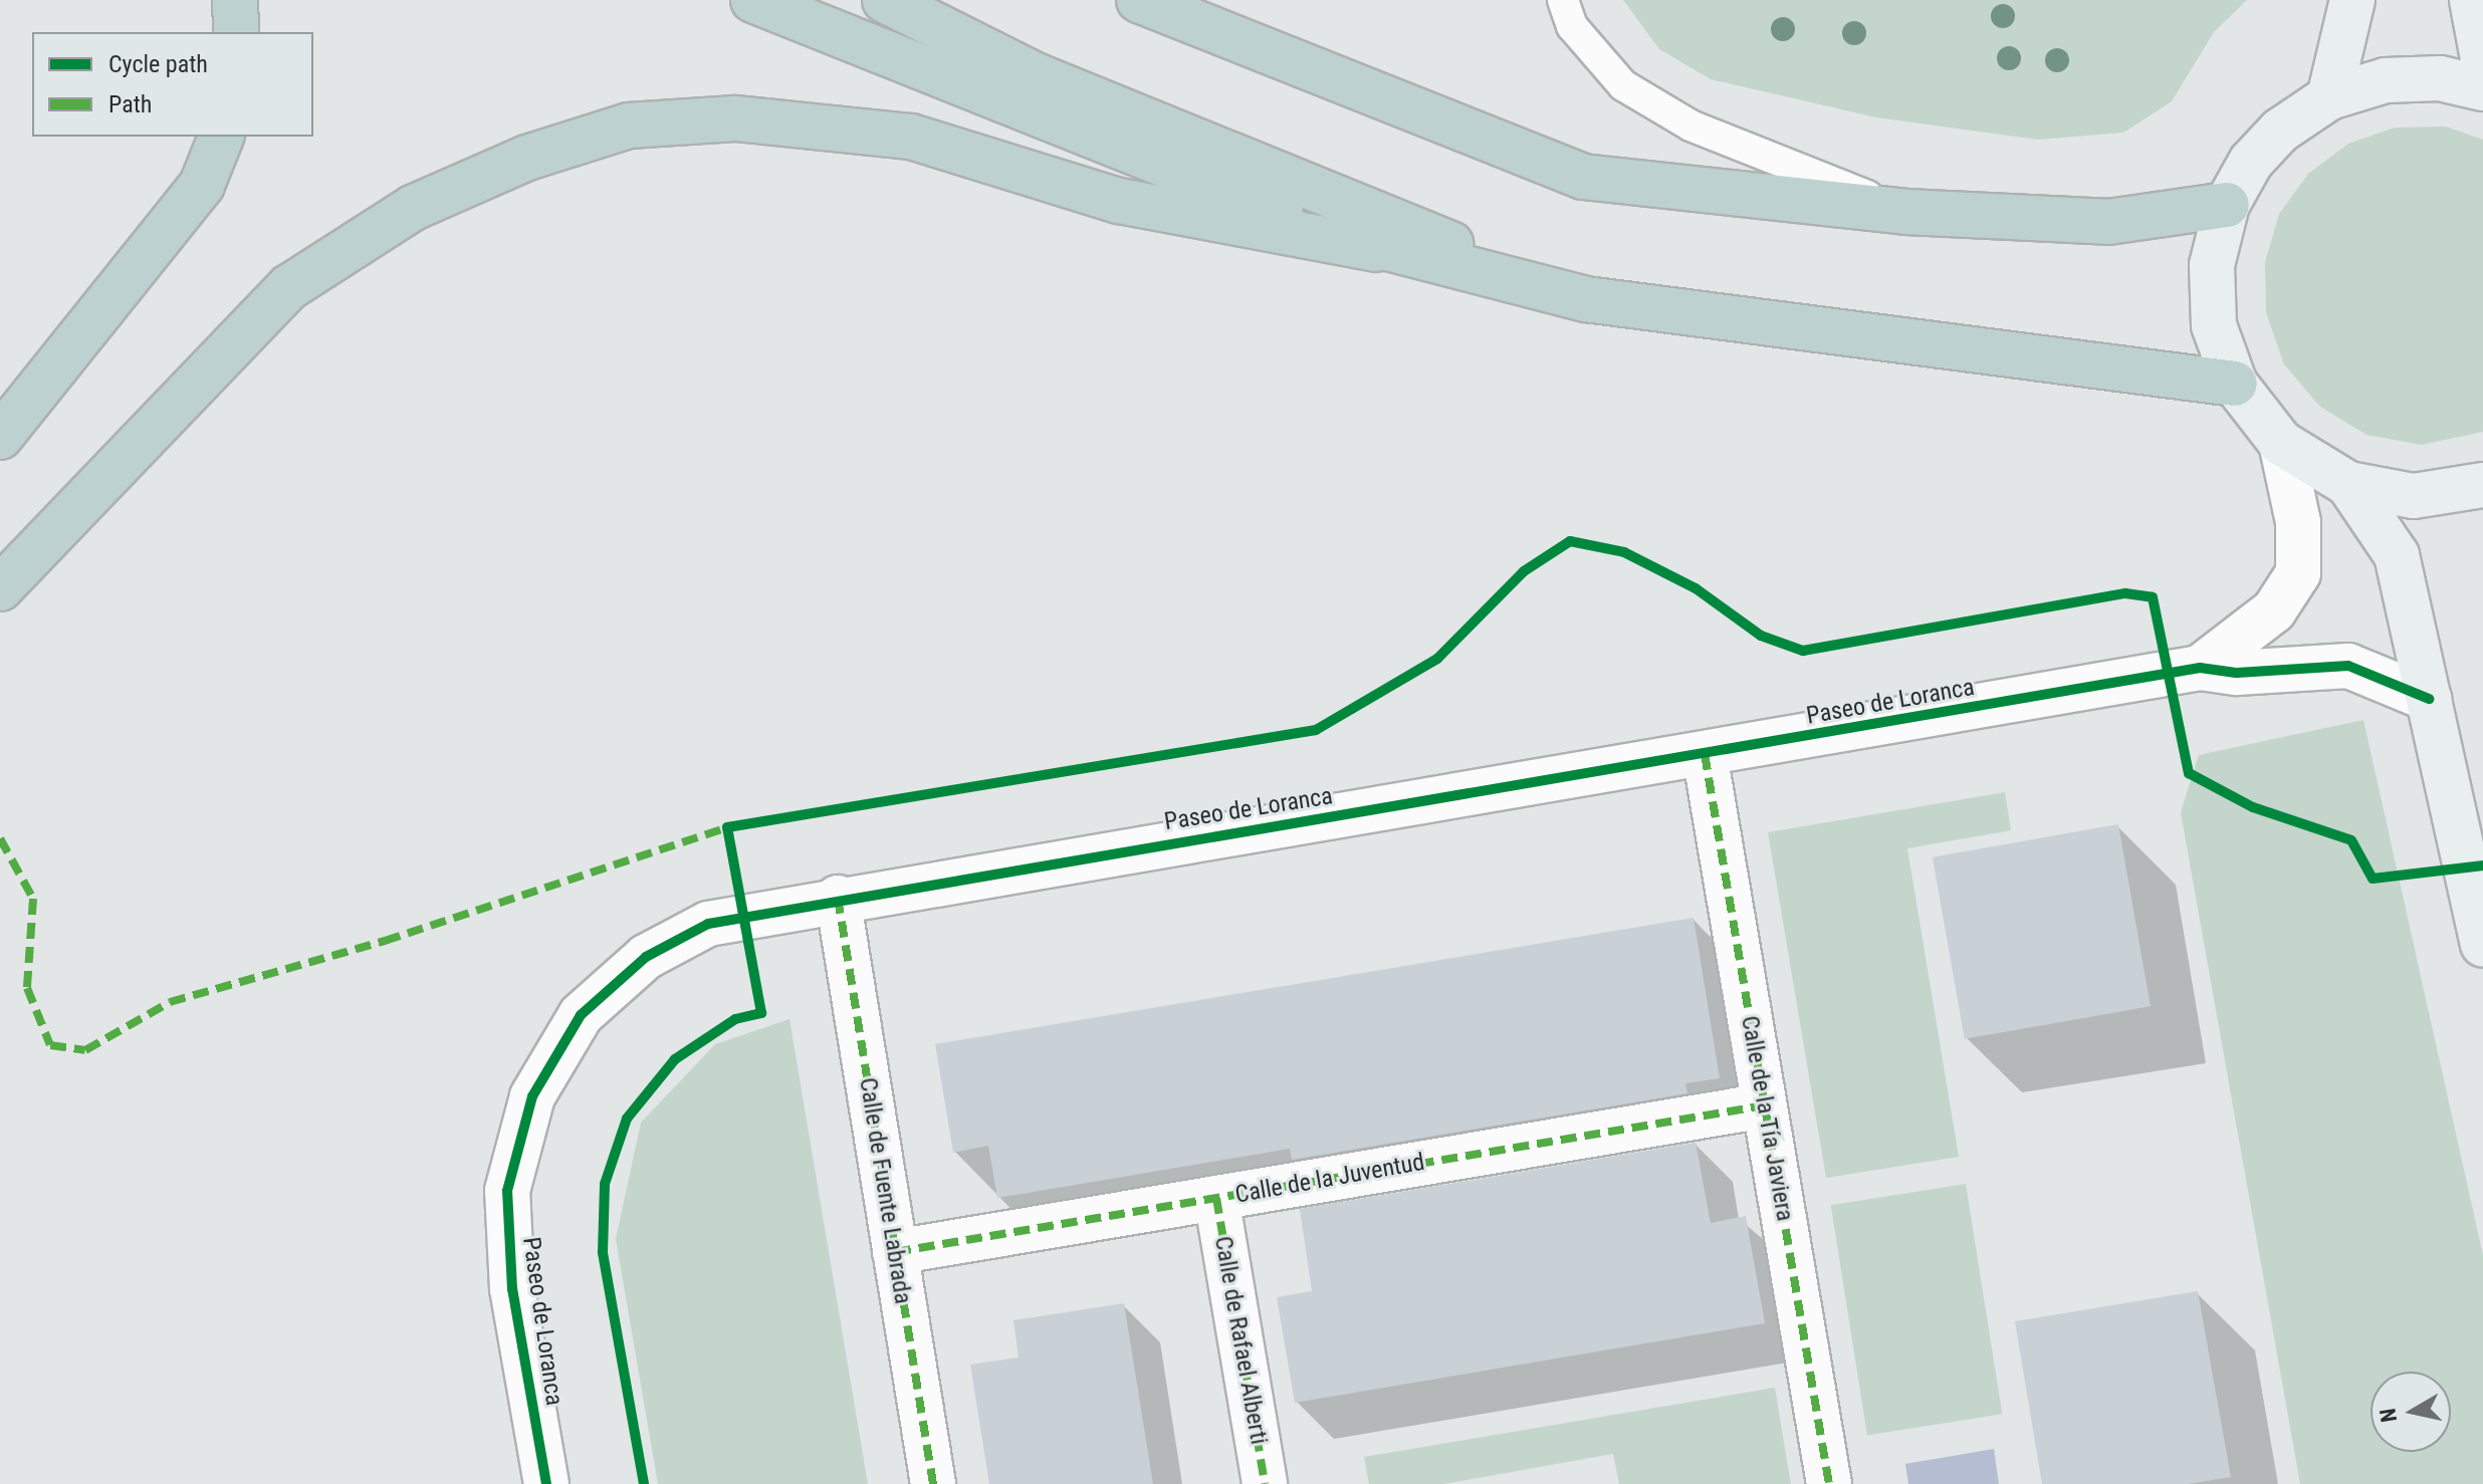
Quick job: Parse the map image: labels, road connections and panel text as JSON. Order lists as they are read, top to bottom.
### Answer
{
  "streets": {
    "street": [
      "Paseo de Loranca",
      "Calle de la Tía Javiera",
      "Calle de la Juventud",
      "Calle de Fuente Labrada",
      "Calle de Rafael Alberti"
    ]
  },
  "crossings": [
    ["Paseo de Loranca", "Calle de la Tía Javiera"],
    ["Paseo de Loranca", "Calle de Fuente Labrada"],
    ["Calle de la Tía Javiera", "Calle de la Juventud"],
    ["Calle de la Juventud", "Calle de Fuente Labrada"],
    ["Calle de la Juventud", "Calle de Rafael Alberti"]
  ],
  "legend": ["Cycle path", "Path"],
  "north": "left"
}
